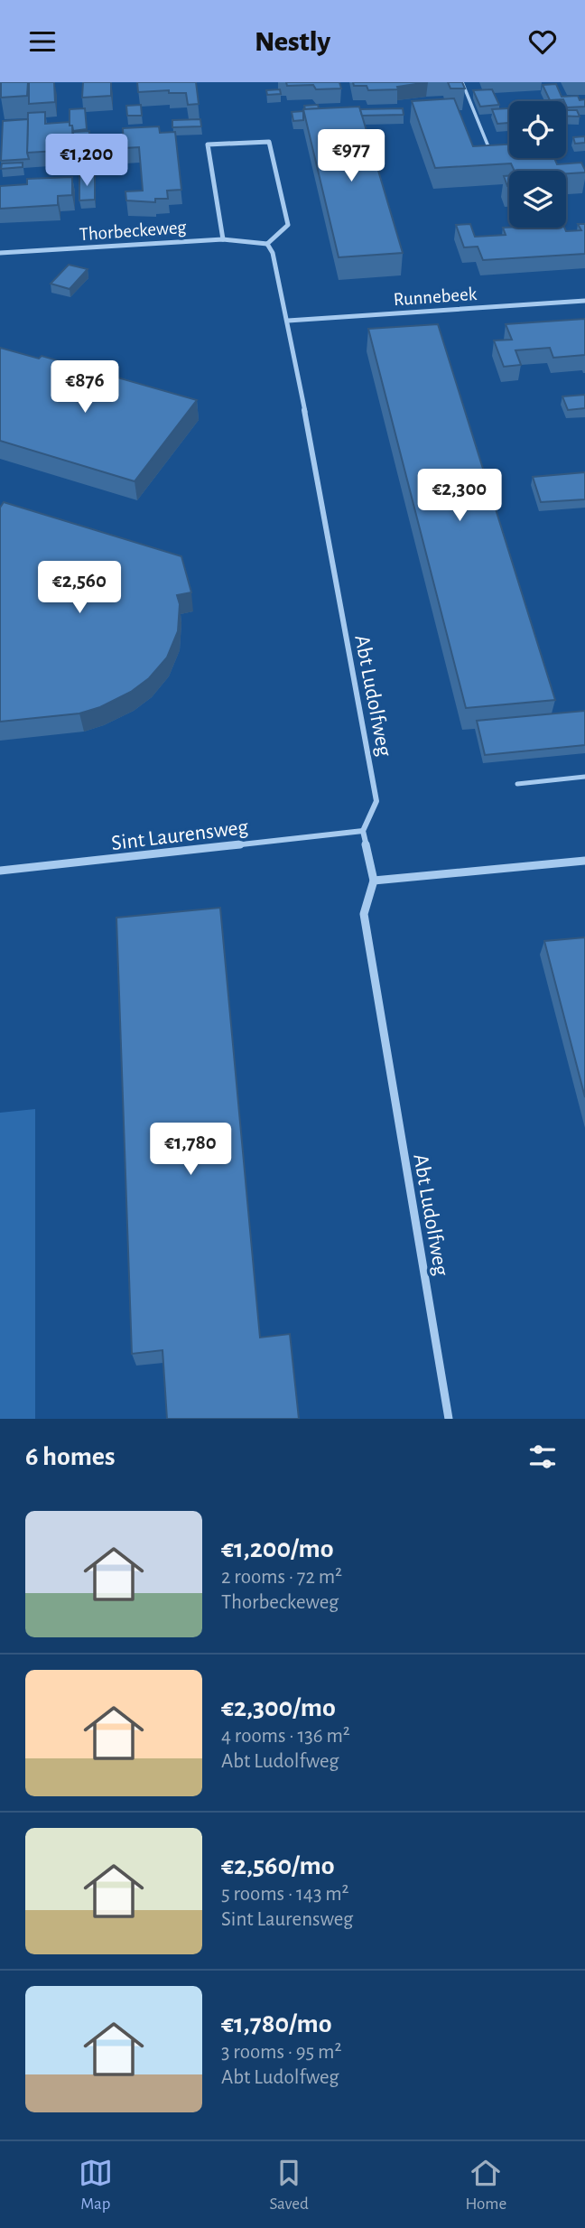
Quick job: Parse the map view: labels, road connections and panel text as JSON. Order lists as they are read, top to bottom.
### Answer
{
  "streets": {
    "street": [
      "Thorbeckeweg",
      "Runnebeek",
      "Abt Ludolfweg",
      "Sint Laurensweg"
    ]
  },
  "crossings": [
    ["Thorbeckeweg", "Abt Ludolfweg"],
    ["Runnebeek", "Abt Ludolfweg"],
    ["Abt Ludolfweg", "Sint Laurensweg"]
  ],
  "page": {
    "header": "Nestly",
    "price": [
      "€977",
      "€1,200",
      "€876",
      "€2,300",
      "€2,560",
      "€1,780"
    ],
    "heading": "6 homes",
    "list": [
      {
        "name": "€1,200/mo",
        "note": "2 rooms · 72 m² · Thorbeckeweg"
      },
      {
        "name": "€2,300/mo",
        "note": "4 rooms · 136 m² · Abt Ludolfweg"
      },
      {
        "name": "€2,560/mo",
        "note": "5 rooms · 143 m² · Sint Laurensweg"
      },
      {
        "name": "€1,780/mo",
        "note": "3 rooms · 95 m² · Abt Ludolfweg"
      }
    ],
    "tabs": ["Map", "Saved", "Home"]
  }
}
